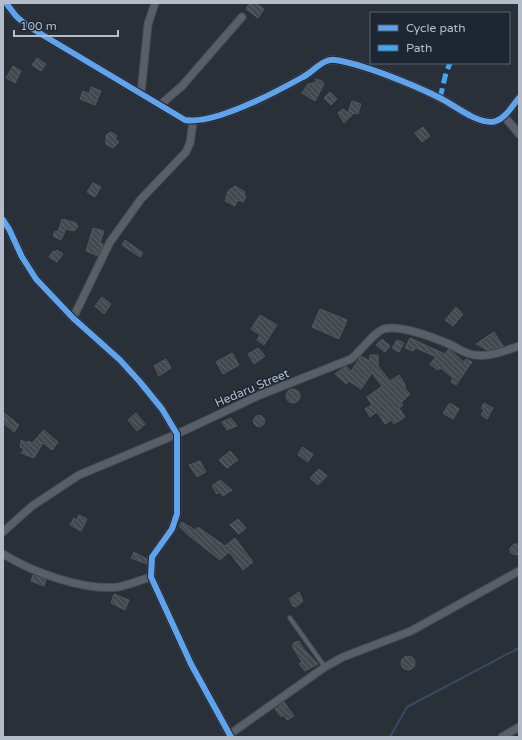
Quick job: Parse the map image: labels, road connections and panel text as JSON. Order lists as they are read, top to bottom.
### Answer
{
  "streets": {
    "street": ["Hedaru Street"]
  },
  "legend": ["Cycle path", "Path"],
  "scale_bar": "100 m"
}
